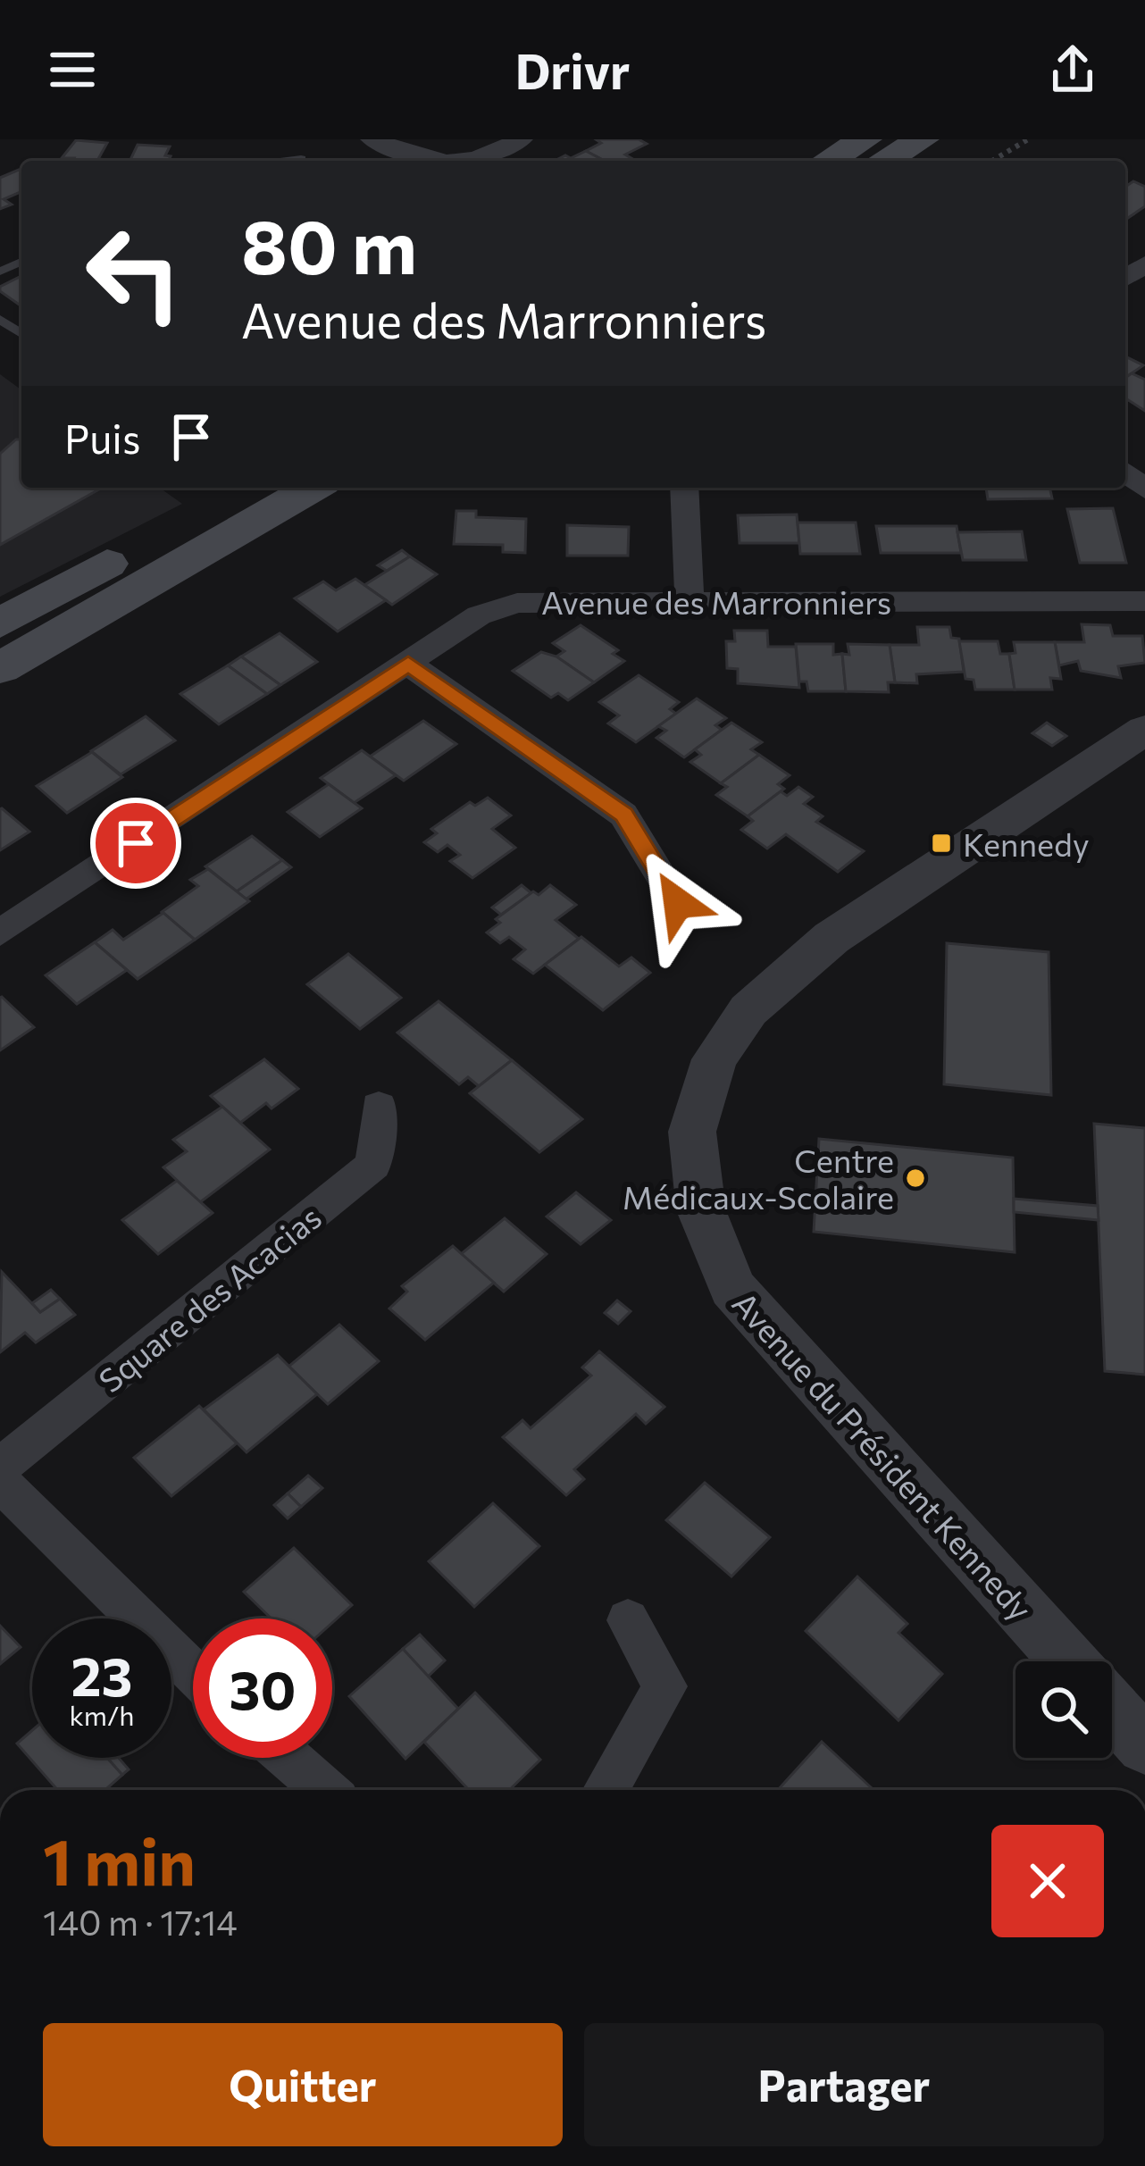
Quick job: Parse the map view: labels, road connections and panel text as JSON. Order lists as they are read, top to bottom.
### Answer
{
  "streets": {
    "street": ["Avenue des Marronniers", "Square des Acacias", "Avenue du Président Kennedy"]
  },
  "places": {
    "transit": ["Kennedy"],
    "other": ["Centre Médicaux-Scolaire"]
  },
  "page": {
    "header": "Drivr",
    "turn": ["80 m", "Avenue des Marronniers"],
    "then": "Puis",
    "speed": "23 km/h",
    "limit": "30",
    "heading": ["1 min", "140 m · 17:14"],
    "buttons": ["Quitter", "Partager"]
  }
}
